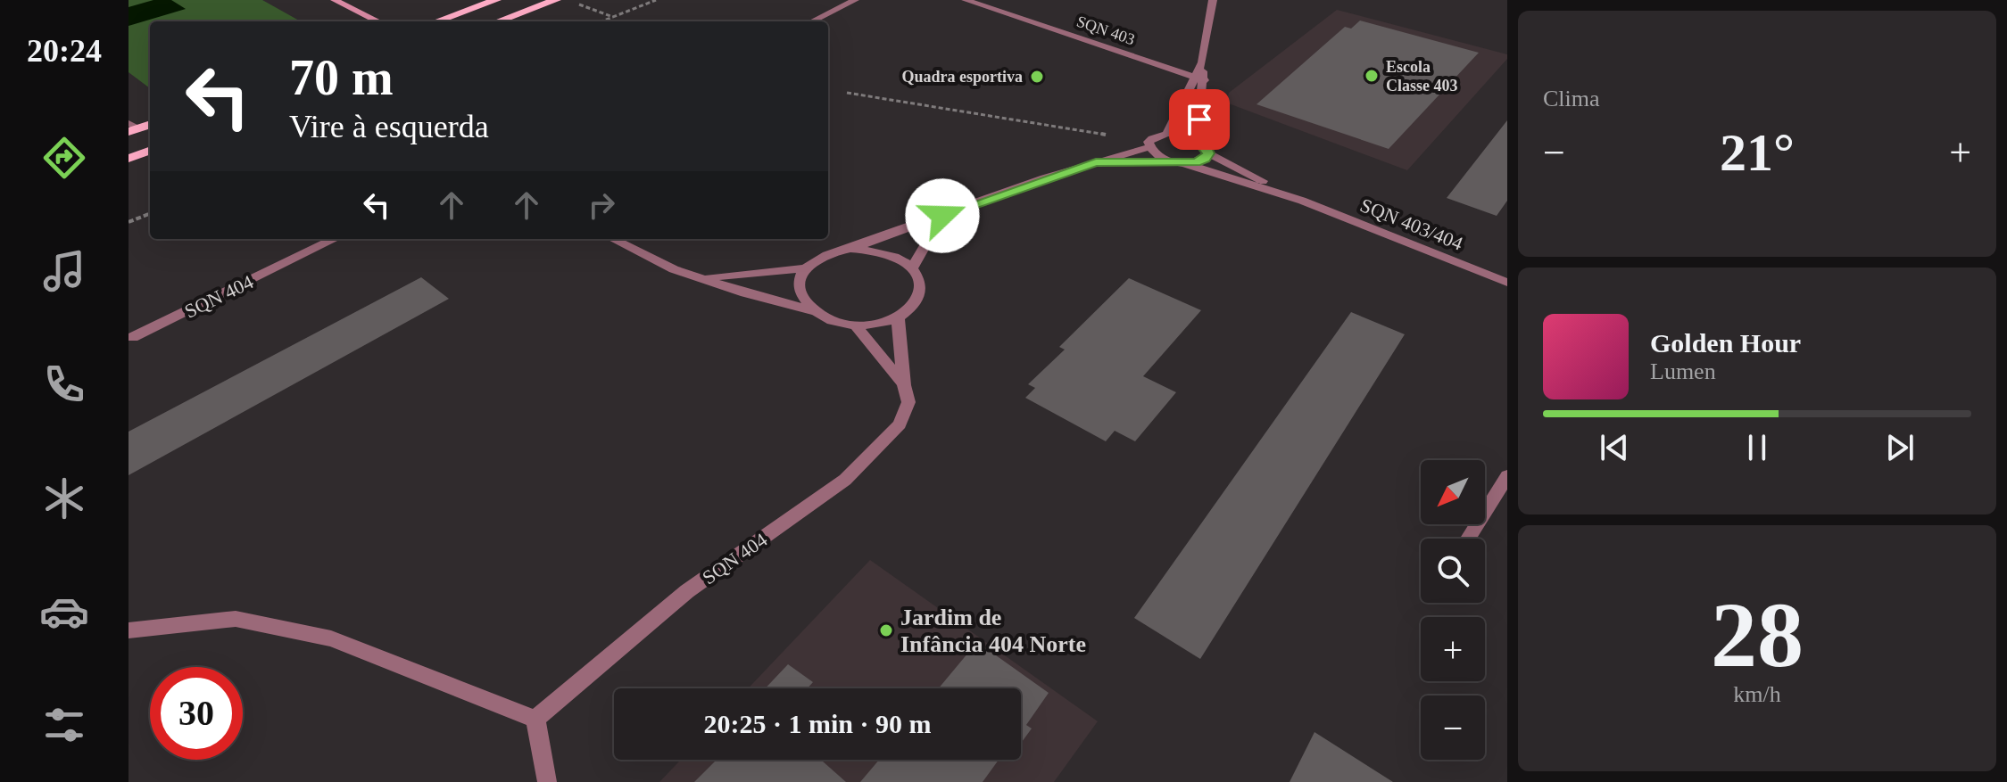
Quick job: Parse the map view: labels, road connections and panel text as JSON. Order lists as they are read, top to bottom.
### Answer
{
  "streets": {
    "street": ["SQN 403", "SQN 403/404", "SQN 404"]
  },
  "places": ["Escola Classe 403", "Quadra esportiva", "Jardim de Infância 404 Norte"],
  "north": "bottom left",
  "page": {
    "tabs": "20:24",
    "tile": [
      "Clima",
      ["28", "km/h"]
    ],
    "turn": ["70 m", "Vire à esquerda"],
    "heat": ["−", "21°", "+"],
    "song": ["Golden Hour", "Lumen"],
    "map_buttons": ["+", "−"],
    "limit": "30",
    "trip": "20:25 · 1 min · 90 m"
  }
}
